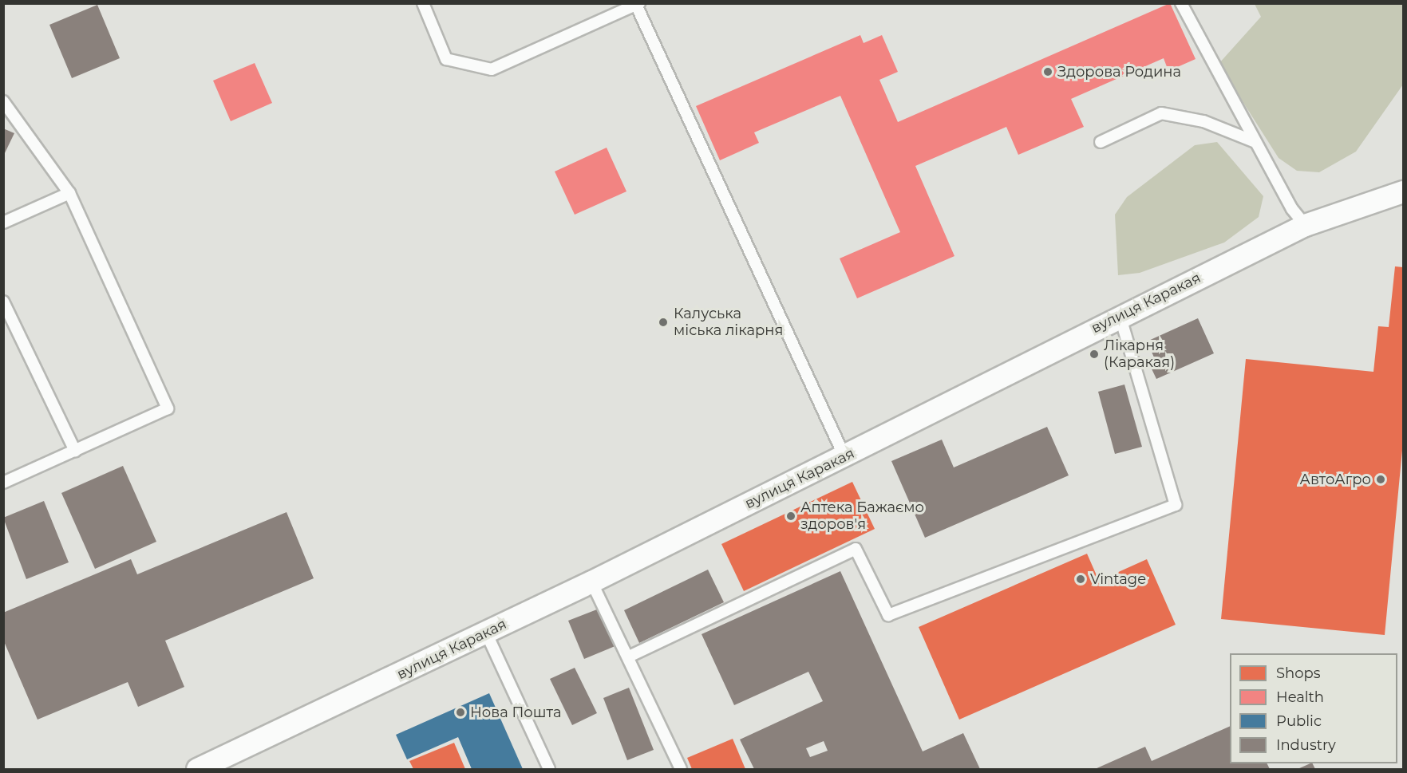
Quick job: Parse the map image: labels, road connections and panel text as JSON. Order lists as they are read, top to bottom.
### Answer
{
  "streets": {
    "street": ["вулиця Каракая"]
  },
  "places": [
    "Здорова Родина",
    "Калуська міська лікарня",
    "Лікарня (Каракая)",
    "АвтоАгро",
    "Аптека Бажаємо здоров'я",
    "Vintage",
    "Нова Пошта"
  ],
  "legend": [
    "Shops",
    "Health",
    "Public",
    "Industry"
  ]
}
